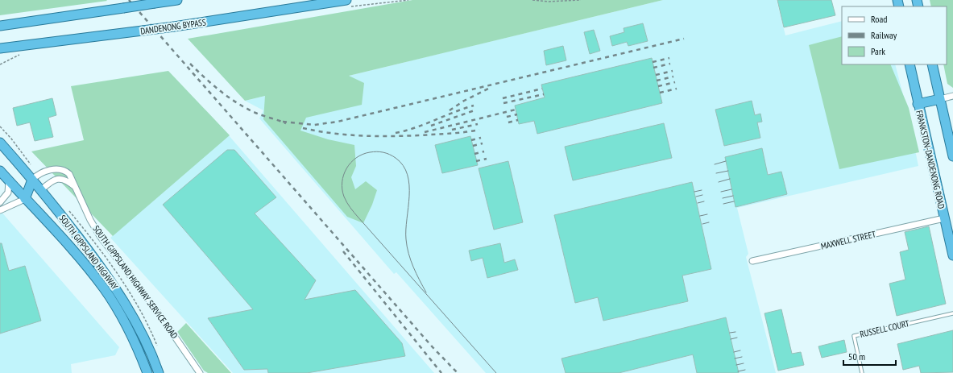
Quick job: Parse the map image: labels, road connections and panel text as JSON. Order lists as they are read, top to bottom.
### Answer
{
  "streets": {
    "highway": ["DANDENONG BYPASS", "FRANKSTON-DANDENONG ROAD", "SOUTH GIPPSLAND HIGHWAY"],
    "street": ["MAXWELL STREET", "SOUTH GIPPSLAND HIGHWAY SERVICE ROAD"],
    "lane": ["RUSSELL COURT"]
  },
  "crossings": [
    ["FRANKSTON-DANDENONG ROAD", "MAXWELL STREET"],
    ["SOUTH GIPPSLAND HIGHWAY", "SOUTH GIPPSLAND HIGHWAY SERVICE ROAD"]
  ],
  "legend": ["Road", "Railway", "Park"],
  "scale_bar": "50 m"
}
